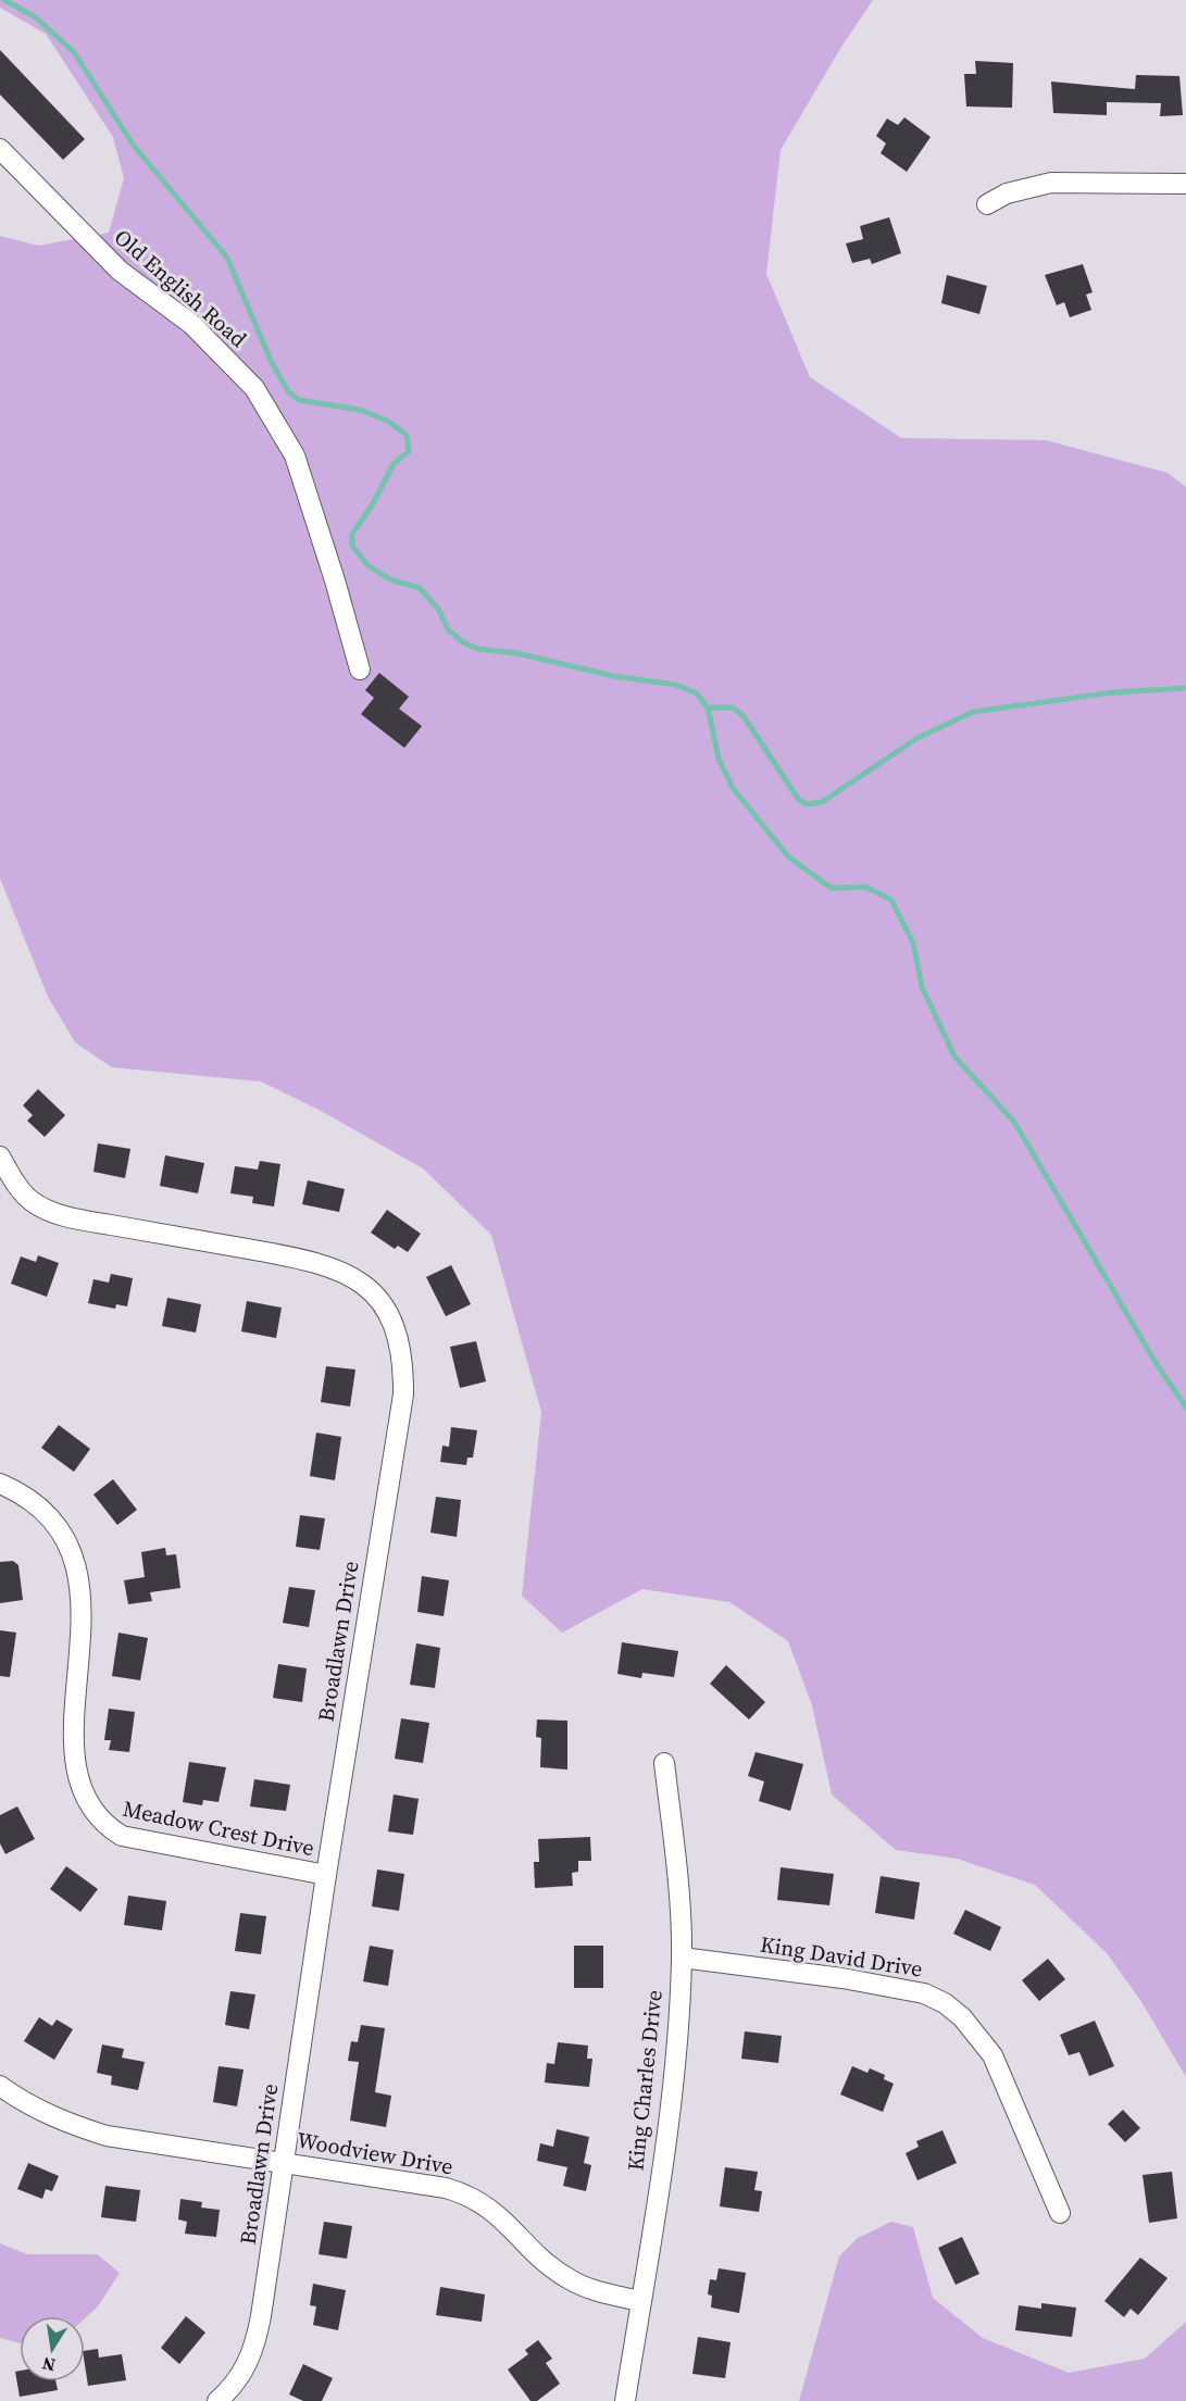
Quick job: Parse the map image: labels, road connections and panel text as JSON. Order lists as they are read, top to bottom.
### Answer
{
  "streets": {
    "street": [
      "Old English Road",
      "Broadlawn Drive",
      "Meadow Crest Drive",
      "King David Drive",
      "King Charles Drive",
      "Woodview Drive"
    ]
  },
  "crossings": [
    ["Broadlawn Drive", "Meadow Crest Drive"],
    ["Broadlawn Drive", "Woodview Drive"],
    ["King David Drive", "King Charles Drive"],
    ["King Charles Drive", "Woodview Drive"]
  ],
  "north": "bottom"
}
